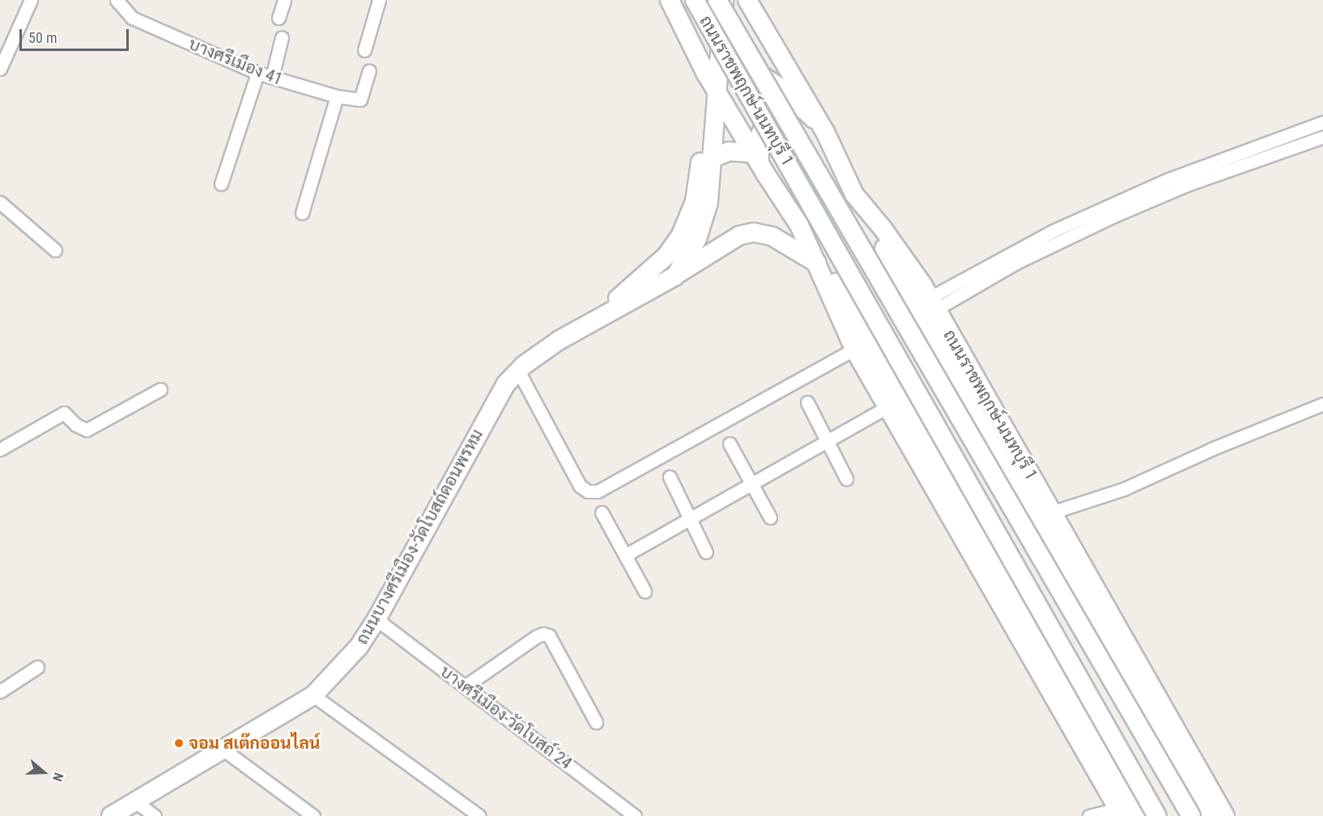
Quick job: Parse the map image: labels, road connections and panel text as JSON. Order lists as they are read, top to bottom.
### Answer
{
  "streets": {
    "street": [
      "บางศรีเมือง 41",
      "ถนนราชพฤกษ์-นนทบุรี 1",
      "ถนนบางศรีเมือง-วัดโบสถ์ดอนพรหม",
      "บางศรีเมือง-วัดโบสถ์ 24"
    ]
  },
  "crossings": [
    ["ถนนราชพฤกษ์-นนทบุรี 1", "ถนนบางศรีเมือง-วัดโบสถ์ดอนพรหม"],
    ["ถนนบางศรีเมือง-วัดโบสถ์ดอนพรหม", "บางศรีเมือง-วัดโบสถ์ 24"]
  ],
  "places": ["จอม สเต๊กออนไลน์"],
  "scale_bar": "50 m",
  "north": "right"
}
